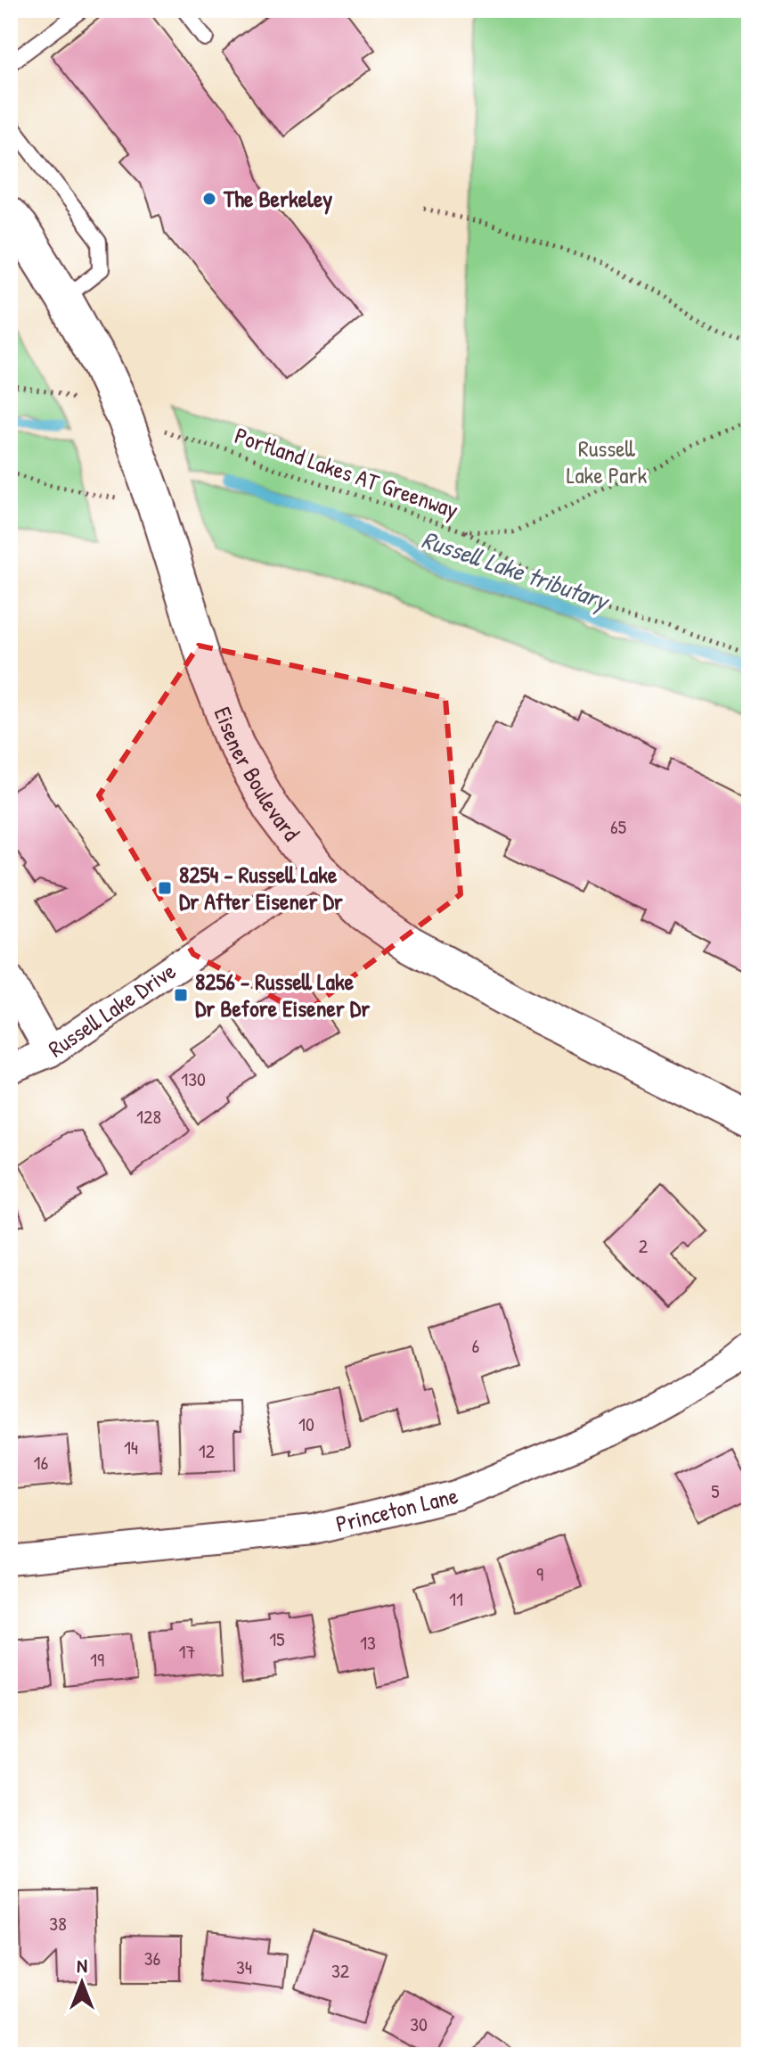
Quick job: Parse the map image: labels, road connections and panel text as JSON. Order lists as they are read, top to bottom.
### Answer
{
  "streets": {
    "street": ["Eisener Boulevard", "Russell Lake Drive", "Princeton Lane"],
    "path": ["Portland Lakes AT Greenway"]
  },
  "crossings": [
    ["Portland Lakes AT Greenway", "Eisener Boulevard"],
    ["Eisener Boulevard", "Russell Lake Drive"]
  ],
  "water": ["Russell Lake tributary"],
  "parks": ["Russell Lake Park"],
  "places": {
    "other": ["The Berkeley"],
    "transit": ["8254 - Russell Lake Dr After Eisener Dr", "8256 - Russell Lake Dr Before Eisener Dr"]
  },
  "house_numbers": [
    "65",
    "130",
    "128",
    "2",
    "6",
    "10",
    "14",
    "12",
    "16",
    "5",
    "9",
    "11",
    "15",
    "13",
    "17",
    "19",
    "38",
    "36",
    "34",
    "32",
    "30"
  ],
  "north": "top"
}
